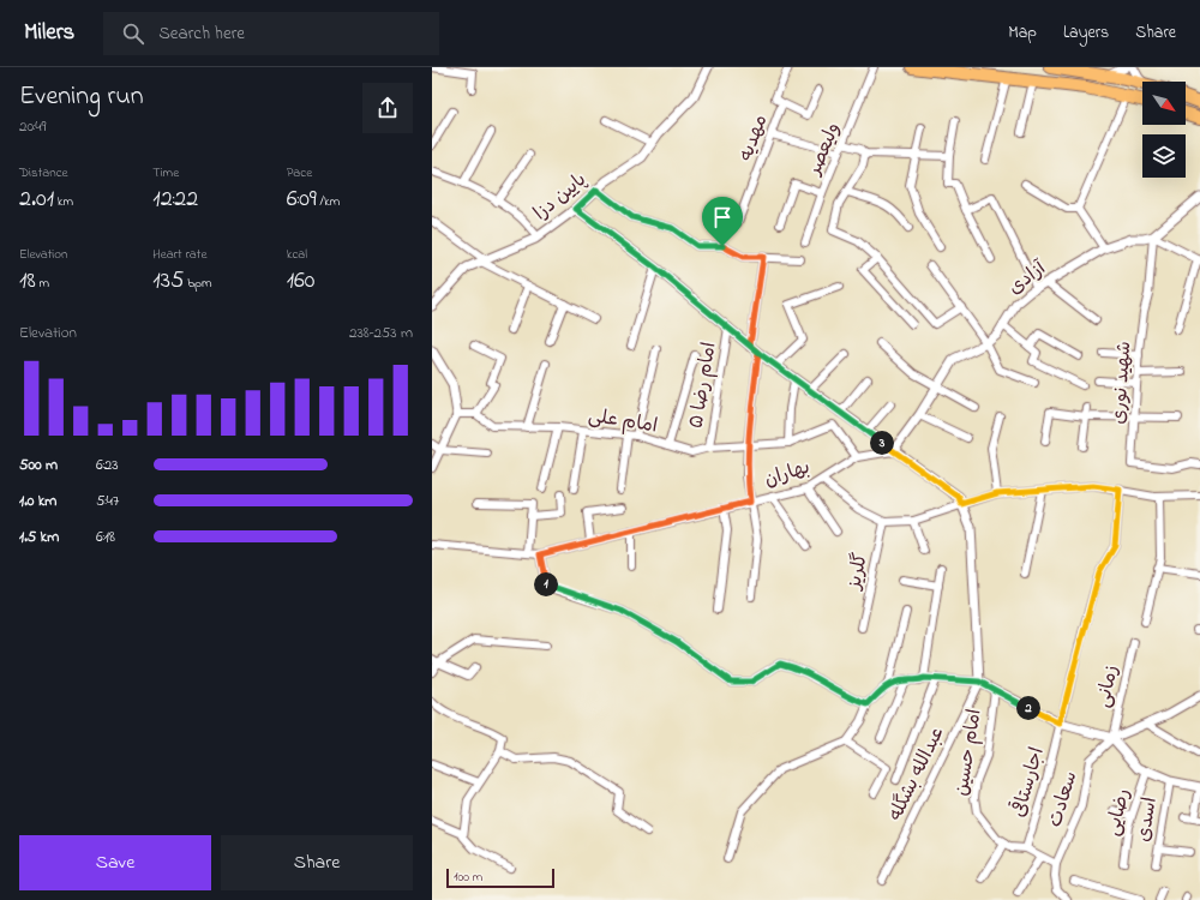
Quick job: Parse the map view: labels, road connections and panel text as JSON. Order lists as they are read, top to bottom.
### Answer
{
  "streets": {
    "street": [
      "مهدیه",
      "ولیعصر",
      "پایین دزا",
      "آزادی",
      "شهید نوری",
      "امام رضا ۵",
      "امام علی",
      "بهاران",
      "گلریز",
      "زمانی",
      "امام حسین",
      "عبدالله بشگله",
      "اجارستاقی",
      "سعادت",
      "رضایی",
      "اسدی"
    ]
  },
  "crossings": [
    ["آزادی", "شهید نوری"],
    ["آزادی", "بهاران"],
    ["امام رضا ۵", "امام علی"],
    ["امام علی", "بهاران"],
    ["زمانی", "سعادت"],
    ["امام حسین", "اجارستاقی"],
    ["امام حسین", "سعادت"]
  ],
  "scale_bar": "100 m",
  "north": "bottom right",
  "page": {
    "header": "Milers",
    "search": "Search here",
    "nav": ["Map", "Layers", "Share"],
    "heading": ["Evening run", "20:49"],
    "stats": [
      ["Distance", "2.01 km"],
      ["Time", "12:22"],
      ["Pace", "6:09 /km"],
      ["Elevation", "18 m"],
      ["Heart rate", "135 bpm"],
      ["kcal", "160"]
    ],
    "chart": ["Elevation", "238–253 m"],
    "pins": ["3", "1", "2"],
    "list": [
      {
        "name": "500 m",
        "note": "6:23"
      },
      {
        "name": "1.0 km",
        "note": "5:47"
      },
      {
        "name": "1.5 km",
        "note": "6:18"
      }
    ],
    "buttons": ["Save", "Share"],
    "scale": "100 m"
  }
}
